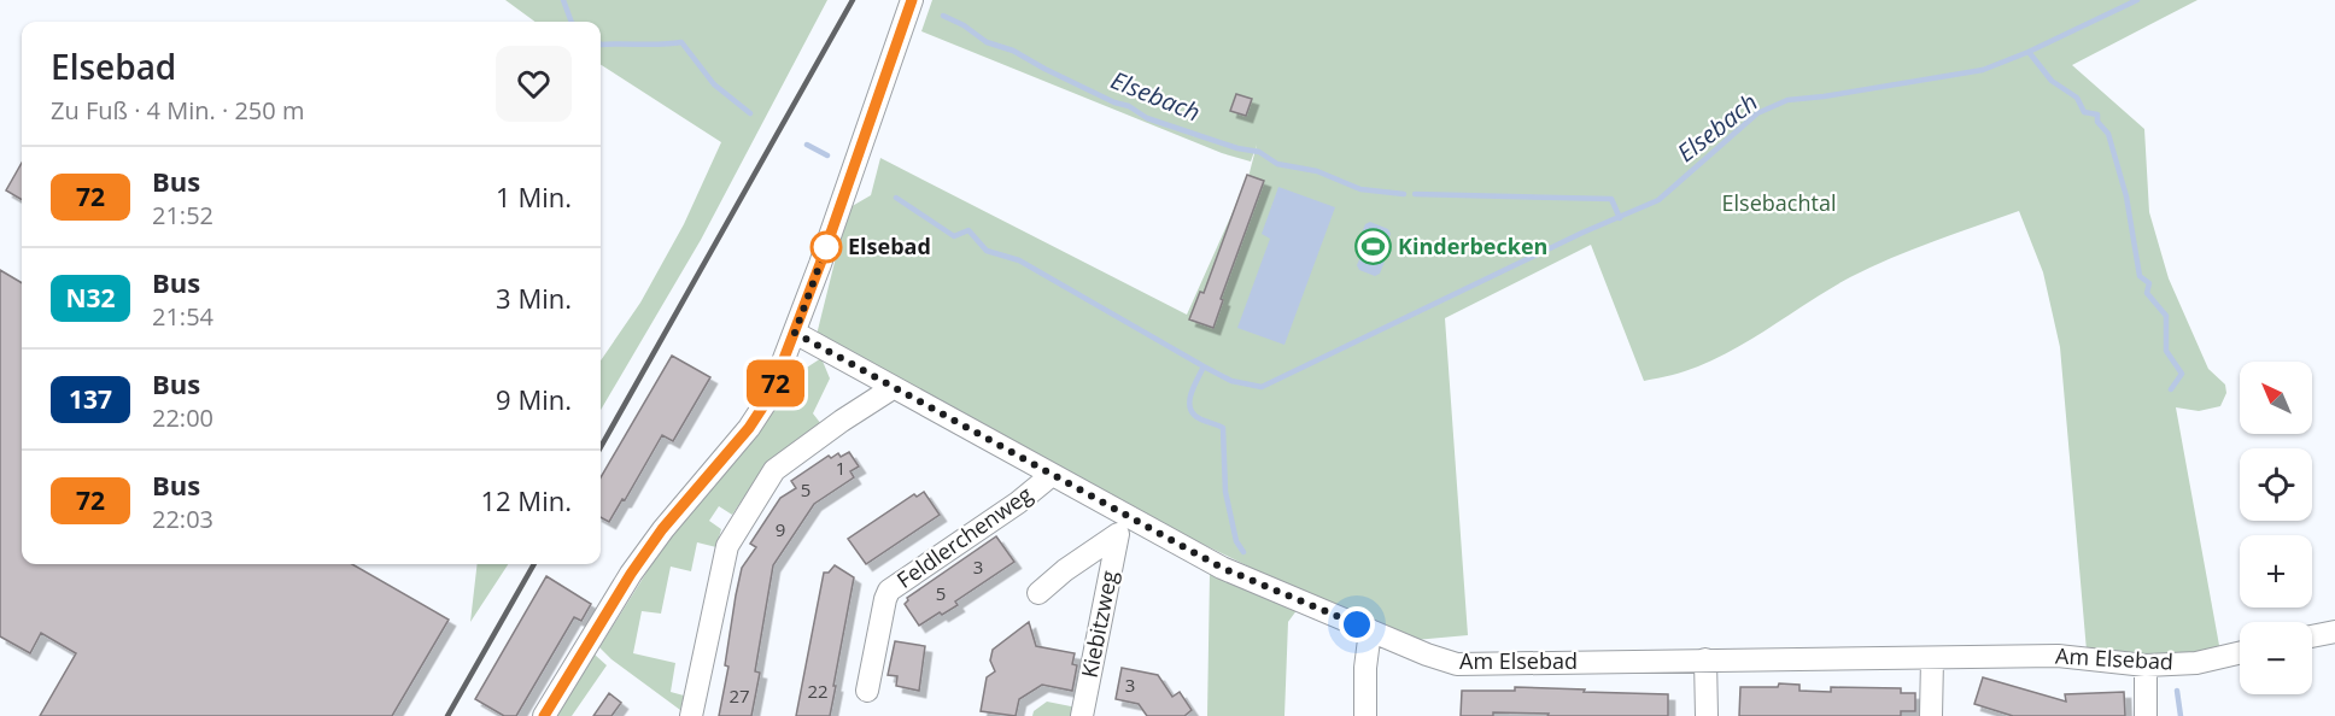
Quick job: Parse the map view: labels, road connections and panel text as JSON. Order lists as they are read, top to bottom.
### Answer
{
  "streets": {
    "street": ["Feldlerchenweg", "Kiebitzweg", "Am Elsebad"]
  },
  "crossings": [
    ["Feldlerchenweg", "Am Elsebad"],
    ["Kiebitzweg", "Am Elsebad"]
  ],
  "water": ["Elsebach"],
  "parks": ["Elsebachtal"],
  "places": {
    "other": ["Elsebad"],
    "sports": ["Kinderbecken"]
  },
  "lines": ["bus line 72"],
  "house_numbers": [
    "1",
    "5",
    "9",
    "3",
    "5",
    "3",
    "22",
    "27"
  ],
  "north": "top left",
  "page": {
    "on_map": "72",
    "heading": ["Elsebad", "Zu Fuß · 4 Min. · 250 m"],
    "list": [
      {
        "mark": "72",
        "name": "Bus",
        "note": "21:52",
        "value": "1 Min."
      },
      {
        "mark": "N32",
        "name": "Bus",
        "note": "21:54",
        "value": "3 Min."
      },
      {
        "mark": "137",
        "name": "Bus",
        "note": "22:00",
        "value": "9 Min."
      },
      {
        "mark": "72",
        "name": "Bus",
        "note": "22:03",
        "value": "12 Min."
      }
    ],
    "map_buttons": ["+", "−"]
  }
}
